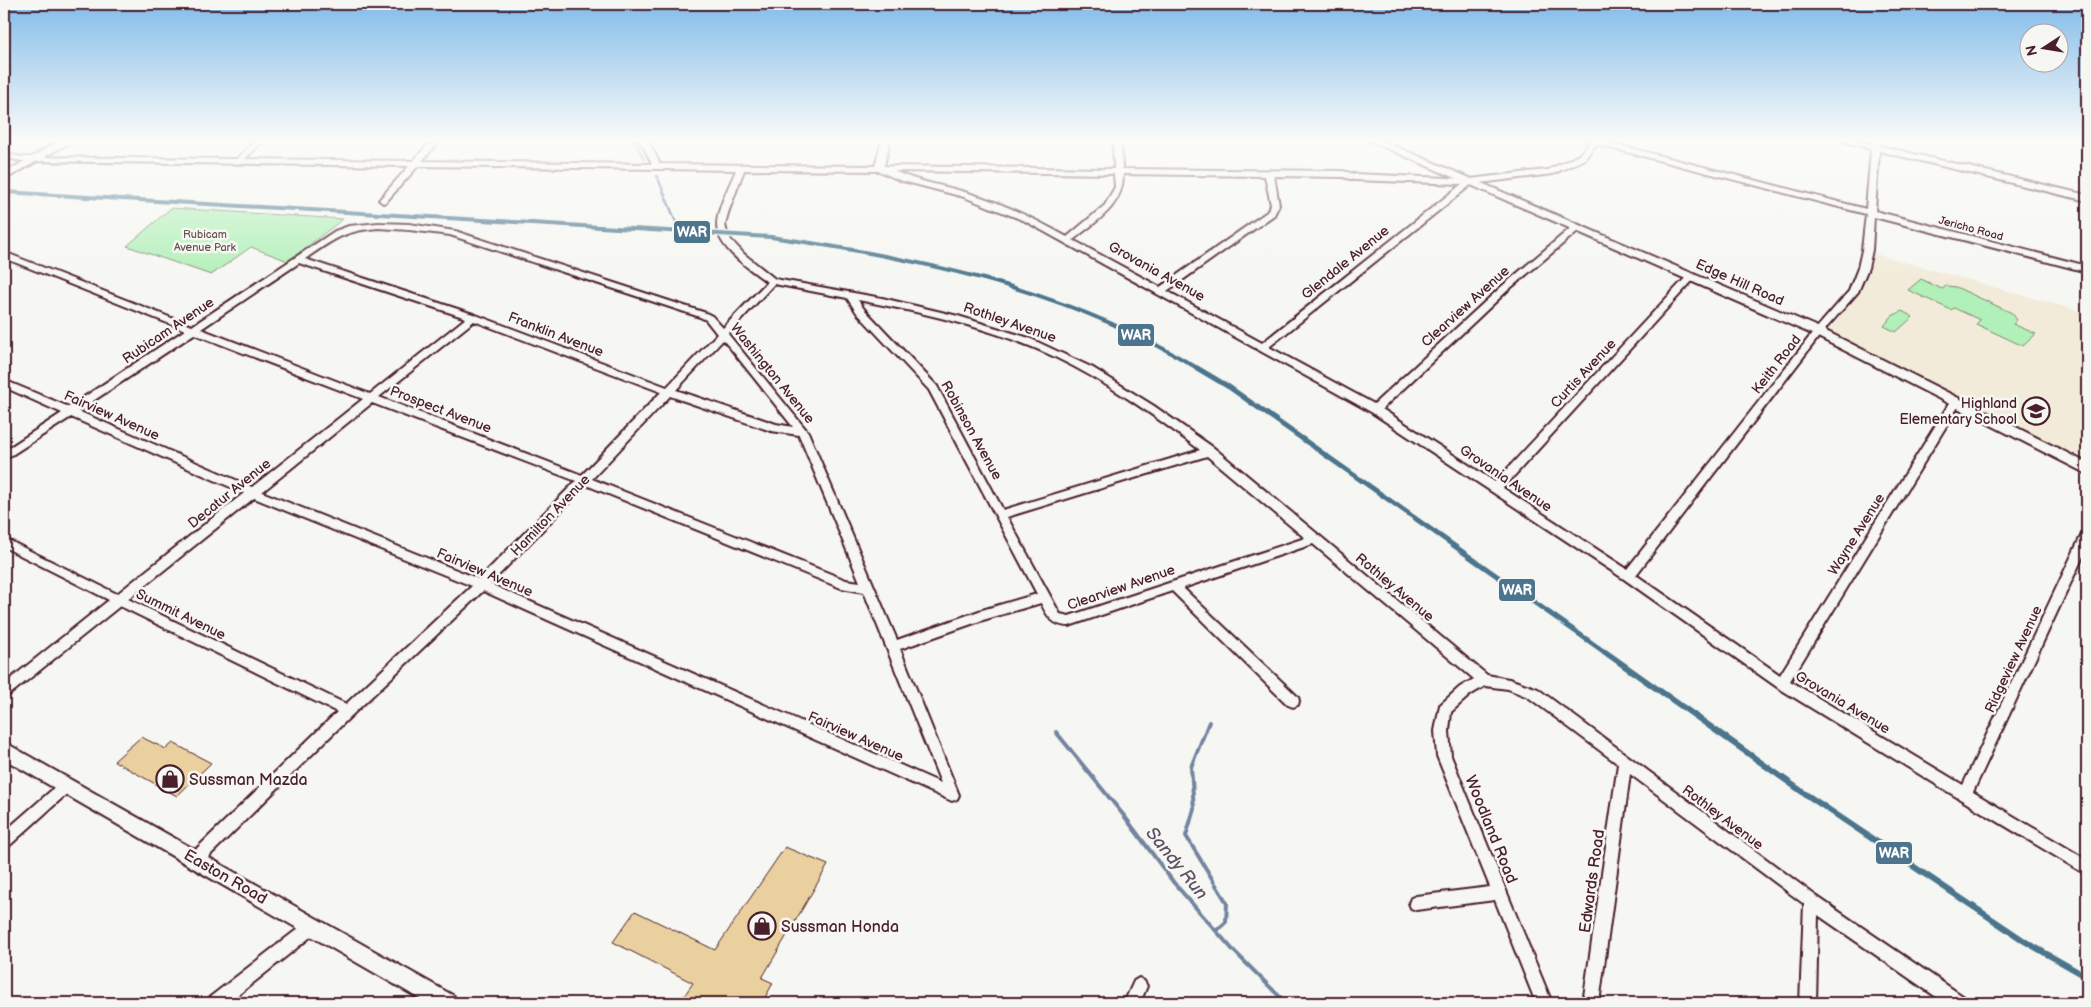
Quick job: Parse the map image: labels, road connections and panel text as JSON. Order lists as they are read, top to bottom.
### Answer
{
  "streets": {
    "main road": ["Easton Road"],
    "street": [
      "Jericho Road",
      "Glendale Avenue",
      "Grovania Avenue",
      "Edge Hill Road",
      "Clearview Avenue",
      "Rothley Avenue",
      "Rubicam Avenue",
      "Franklin Avenue",
      "Keith Road",
      "Washington Avenue",
      "Curtis Avenue",
      "Prospect Avenue",
      "Fairview Avenue",
      "Robinson Avenue",
      "Decatur Avenue",
      "Hamilton Avenue",
      "Wayne Avenue",
      "Summit Avenue",
      "Ridgeview Avenue",
      "Woodland Road",
      "Edwards Road"
    ]
  },
  "crossings": [
    ["Jericho Road", "Keith Road"],
    ["Glendale Avenue", "Grovania Avenue"],
    ["Grovania Avenue", "Clearview Avenue"],
    ["Grovania Avenue", "Keith Road"],
    ["Grovania Avenue", "Curtis Avenue"],
    ["Grovania Avenue", "Wayne Avenue"],
    ["Grovania Avenue", "Ridgeview Avenue"],
    ["Edge Hill Road", "Clearview Avenue"],
    ["Edge Hill Road", "Keith Road"],
    ["Edge Hill Road", "Curtis Avenue"],
    ["Edge Hill Road", "Wayne Avenue"],
    ["Clearview Avenue", "Rothley Avenue"],
    ["Clearview Avenue", "Robinson Avenue"],
    ["Rothley Avenue", "Robinson Avenue"],
    ["Rothley Avenue", "Hamilton Avenue"],
    ["Rothley Avenue", "Woodland Road"],
    ["Rothley Avenue", "Edwards Road"],
    ["Rubicam Avenue", "Franklin Avenue"],
    ["Rubicam Avenue", "Washington Avenue"],
    ["Rubicam Avenue", "Prospect Avenue"],
    ["Rubicam Avenue", "Fairview Avenue"],
    ["Franklin Avenue", "Washington Avenue"],
    ["Franklin Avenue", "Decatur Avenue"],
    ["Franklin Avenue", "Hamilton Avenue"],
    ["Washington Avenue", "Prospect Avenue"],
    ["Washington Avenue", "Fairview Avenue"],
    ["Washington Avenue", "Hamilton Avenue"],
    ["Prospect Avenue", "Decatur Avenue"],
    ["Prospect Avenue", "Hamilton Avenue"],
    ["Fairview Avenue", "Decatur Avenue"],
    ["Fairview Avenue", "Hamilton Avenue"],
    ["Decatur Avenue", "Summit Avenue"],
    ["Hamilton Avenue", "Summit Avenue"],
    ["Hamilton Avenue", "Easton Road"]
  ],
  "water": ["Sandy Run"],
  "parks": ["Rubicam Avenue Park"],
  "places": {
    "school or university": ["Highland Elementary School"],
    "shop": ["Sussman Mazda", "Sussman Honda"]
  },
  "lines": ["transit line WAR"],
  "north": "left"
}
